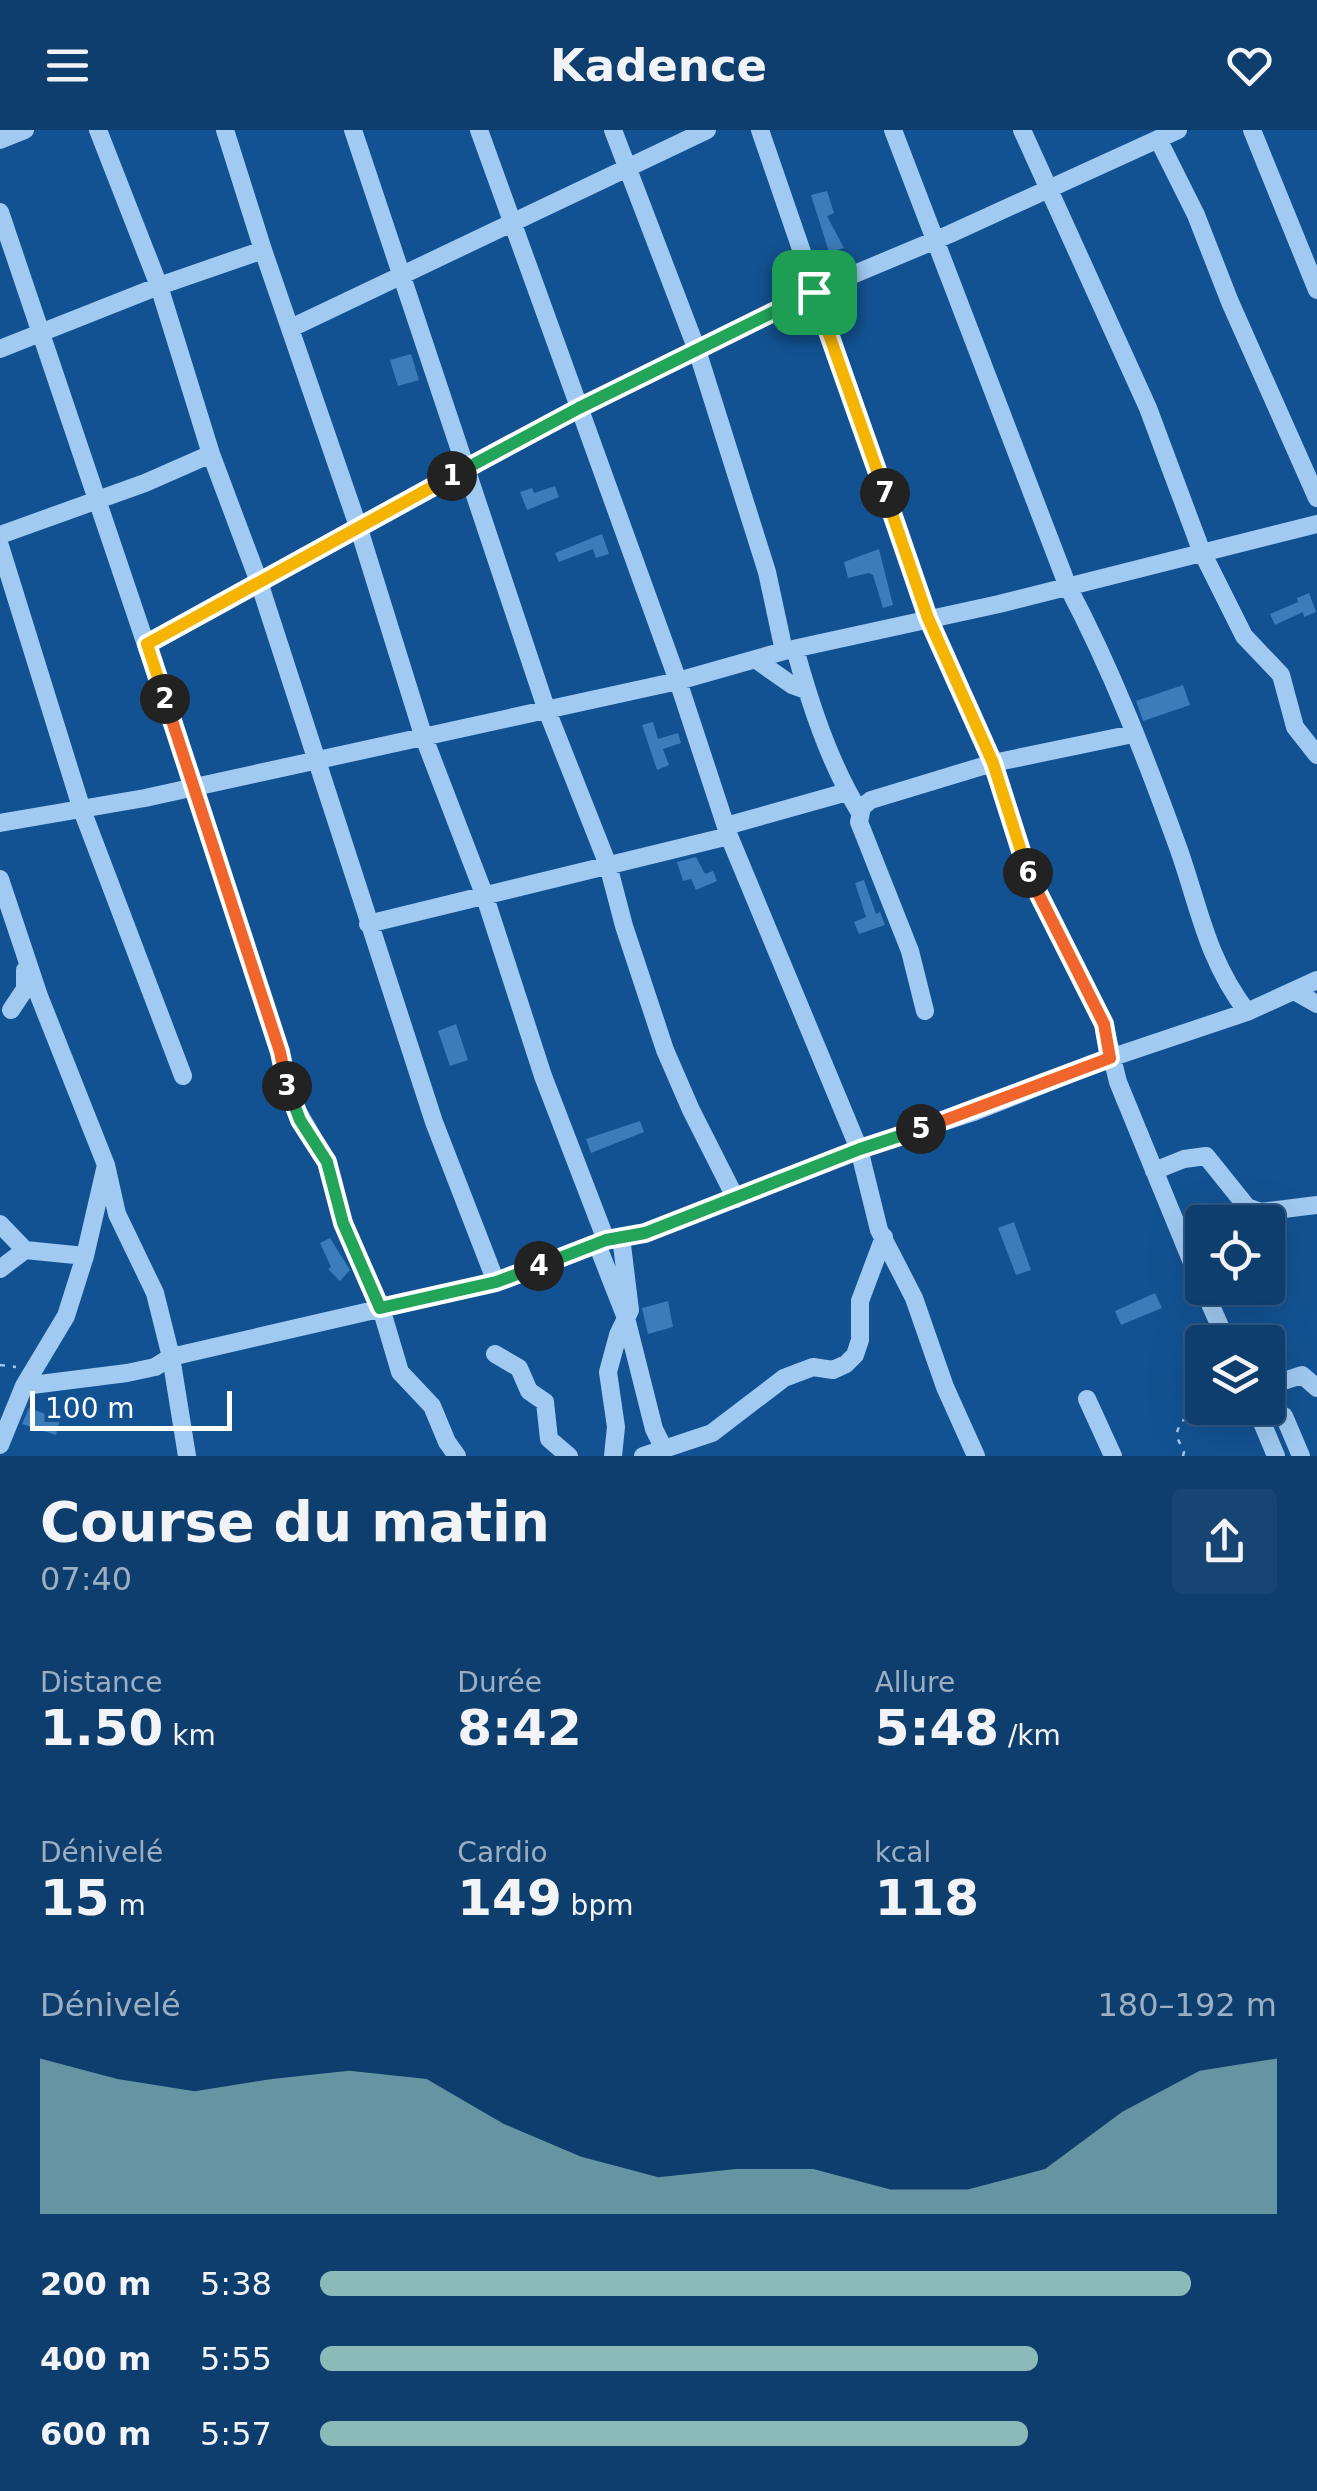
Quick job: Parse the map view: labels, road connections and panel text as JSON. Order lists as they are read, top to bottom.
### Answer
{
  "scale_bar": "100 m",
  "page": {
    "header": "Kadence",
    "pins": [
      "1",
      "7",
      "2",
      "6",
      "3",
      "5",
      "4"
    ],
    "scale": "100 m",
    "heading": ["Course du matin", "07:40"],
    "stats": [
      ["Distance", "1.50 km"],
      ["Durée", "8:42"],
      ["Allure", "5:48 /km"],
      ["Dénivelé", "15 m"],
      ["Cardio", "149 bpm"],
      ["kcal", "118"]
    ],
    "chart": ["Dénivelé", "180–192 m"],
    "list": [
      {
        "name": "200 m",
        "note": "5:38"
      },
      {
        "name": "400 m",
        "note": "5:55"
      },
      {
        "name": "600 m",
        "note": "5:57"
      }
    ]
  }
}
